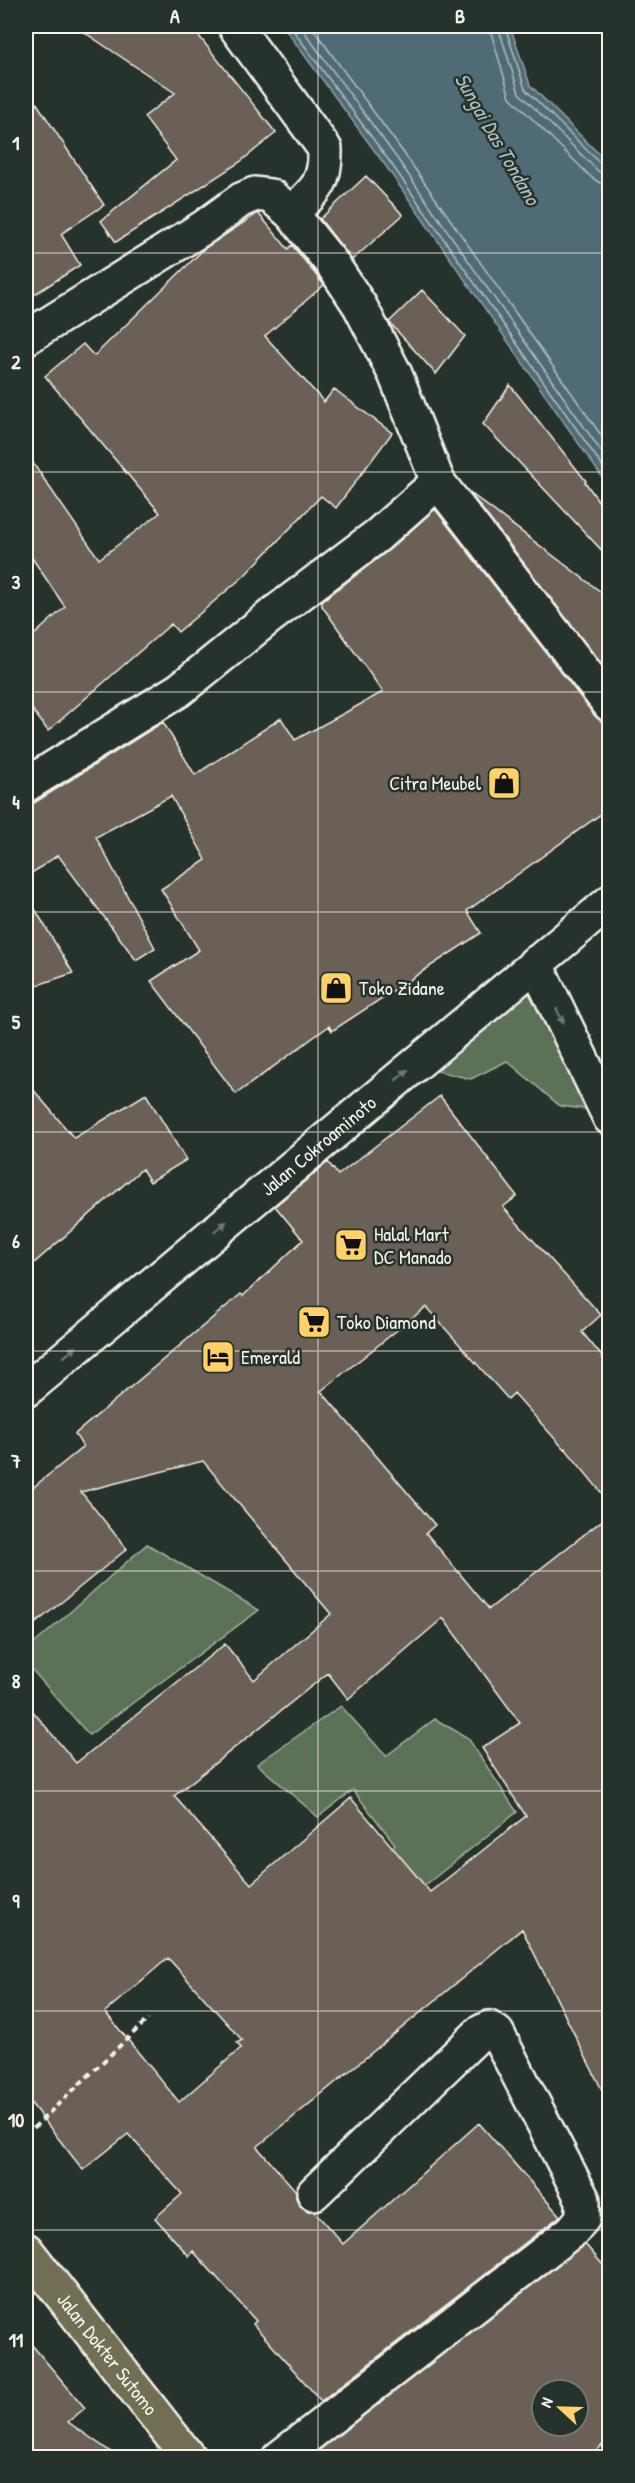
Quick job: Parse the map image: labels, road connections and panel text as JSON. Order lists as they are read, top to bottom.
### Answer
{
  "streets": {
    "main road": ["Jalan Dokter Sutomo"],
    "street": ["Jalan Cokroaminoto"]
  },
  "one_way": ["Jalan Cokroaminoto"],
  "water": ["Sungai Das Tondano"],
  "places": {
    "shop": ["Citra Meubel", "Toko Zidane"],
    "supermarket": ["Halal Mart DC Manado", "Toko Diamond"],
    "hotel": ["Emerald"]
  },
  "north": "left",
  "grid": {
    "columns": ["A", "B"],
    "rows": [
      "1",
      "2",
      "3",
      "4",
      "5",
      "6",
      "7",
      "8",
      "9",
      "10",
      "11"
    ]
  }
}
